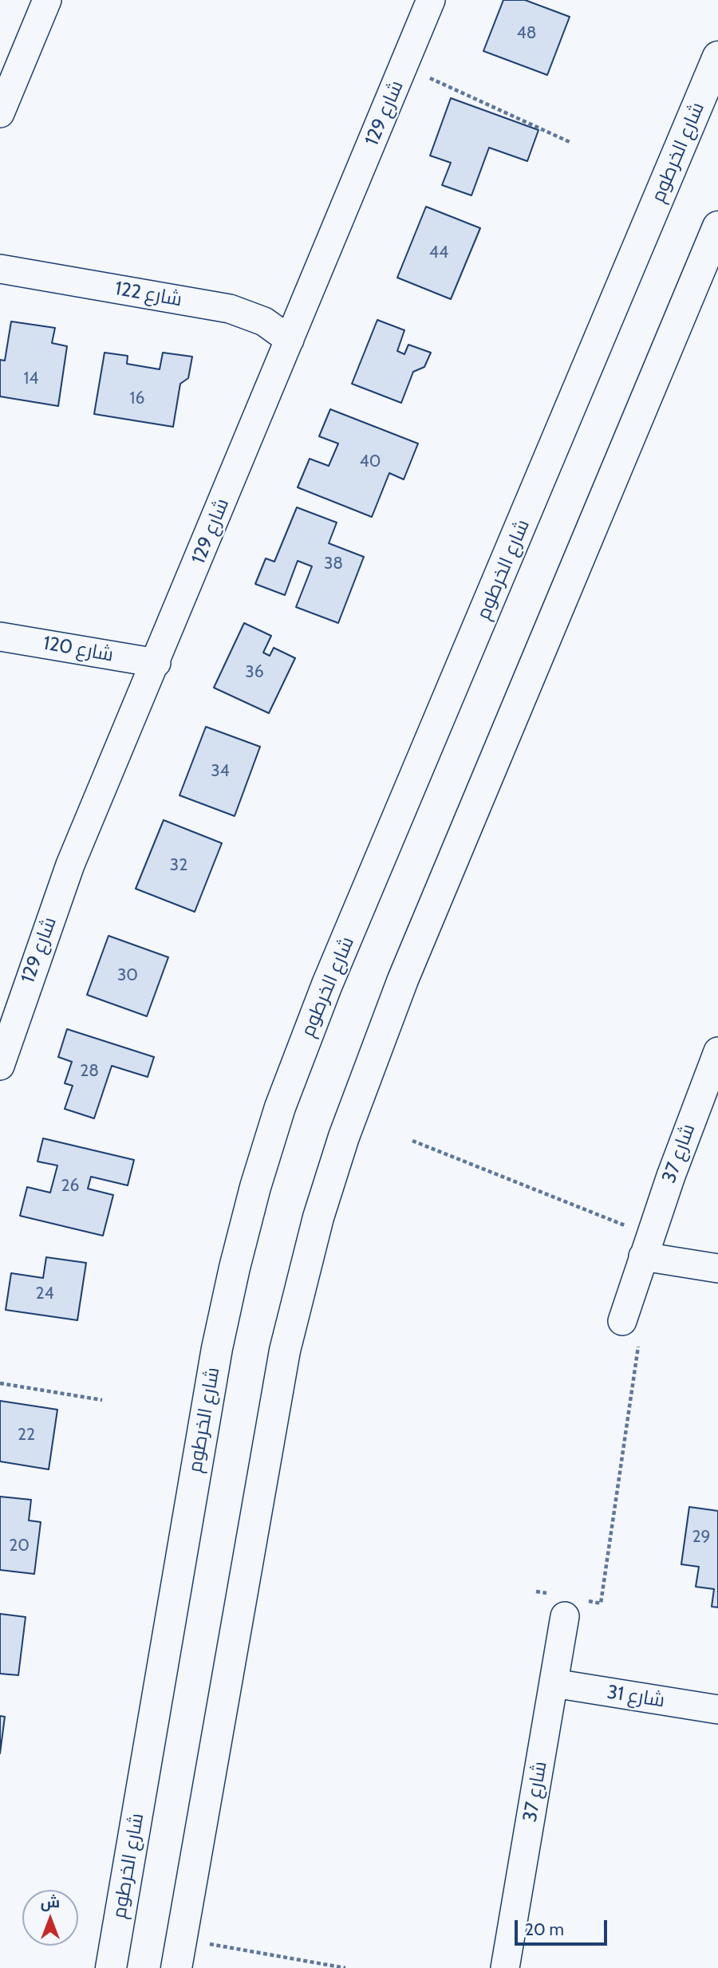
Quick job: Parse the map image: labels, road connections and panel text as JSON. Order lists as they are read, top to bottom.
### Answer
{
  "streets": {
    "main road": ["شارع الخرطوم"],
    "street": [
      "شارع 129",
      "شارع 122",
      "شارع 120",
      "شارع 37",
      "شارع 31"
    ]
  },
  "crossings": [
    ["شارع 129", "شارع 122"],
    ["شارع 129", "شارع 120"],
    ["شارع 37", "شارع 31"]
  ],
  "house_numbers": [
    "48",
    "44",
    "14",
    "16",
    "40",
    "38",
    "36",
    "34",
    "32",
    "30",
    "28",
    "26",
    "24",
    "22",
    "29",
    "20"
  ],
  "scale_bar": "20 m",
  "north": "top"
}
